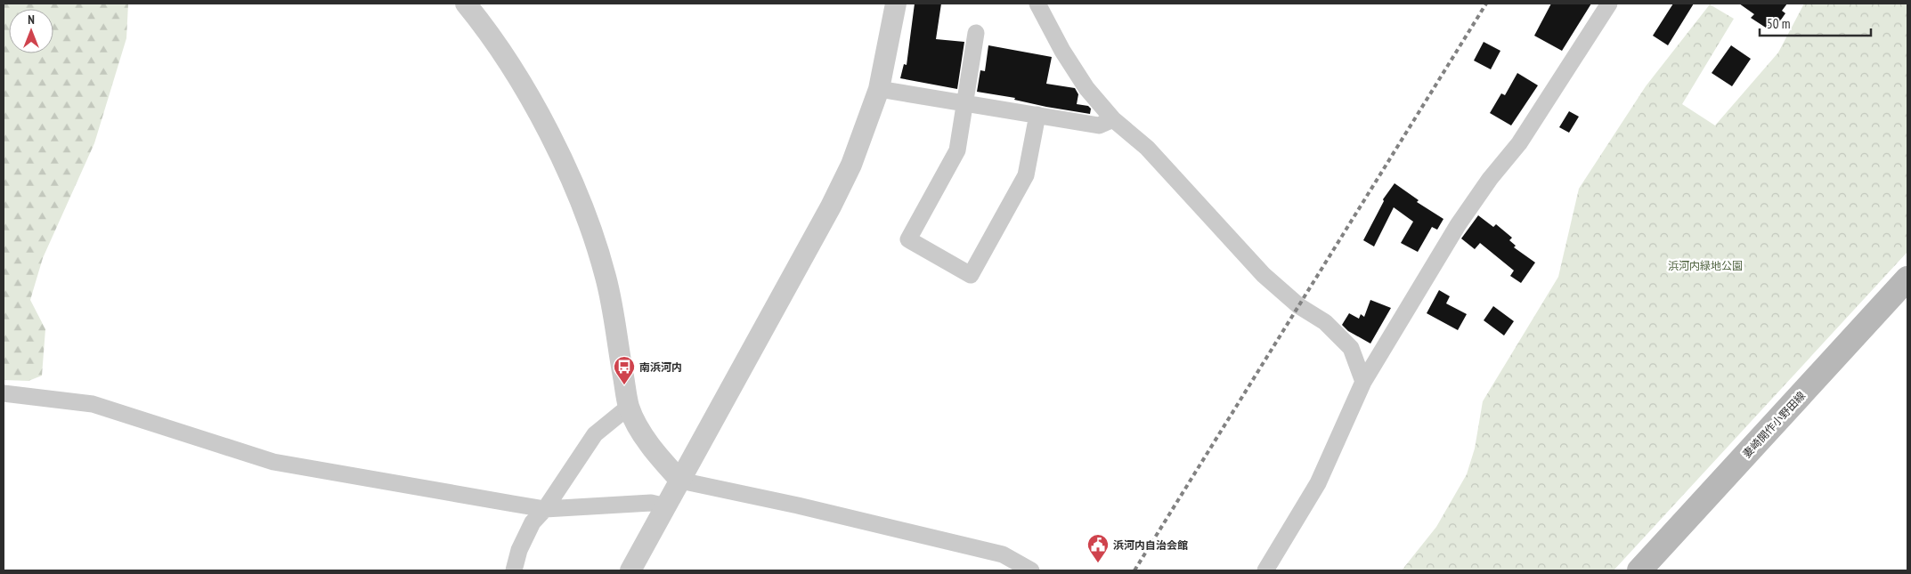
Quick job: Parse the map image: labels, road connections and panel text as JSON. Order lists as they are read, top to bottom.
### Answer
{
  "streets": {
    "main road": ["妻崎開作小野田線"]
  },
  "parks": ["浜河内緑地公園"],
  "places": {
    "bus stop": ["南浜河内"],
    "public building": ["浜河内自治会館"]
  },
  "scale_bar": "50 m",
  "north": "top"
}
